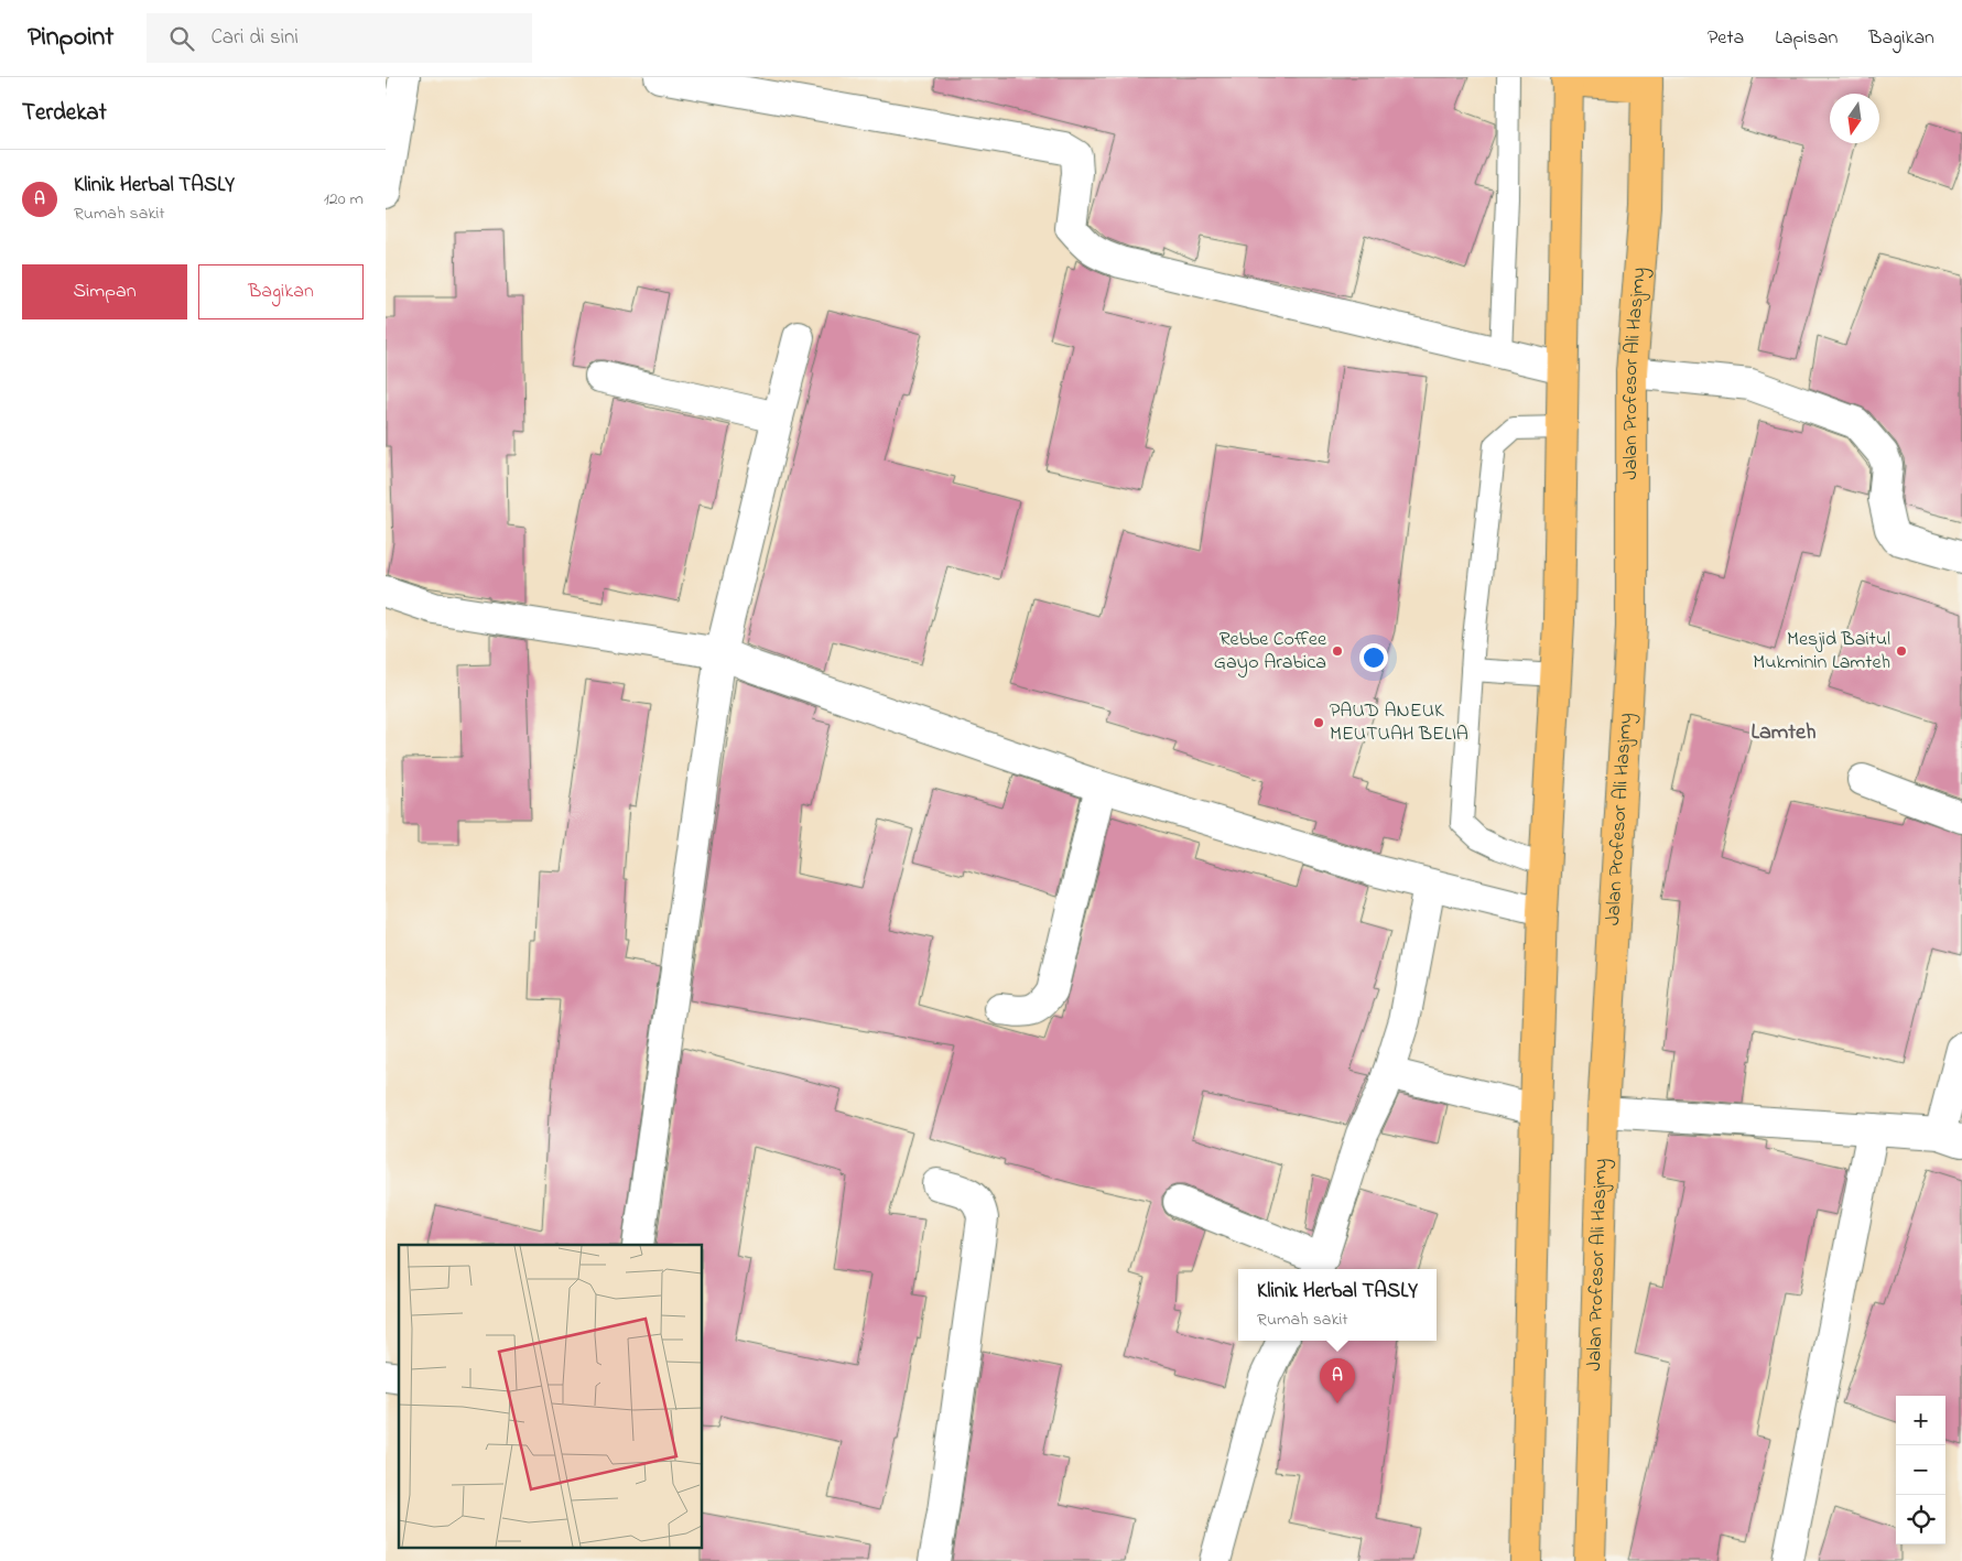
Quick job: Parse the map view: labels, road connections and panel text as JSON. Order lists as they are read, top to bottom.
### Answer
{
  "streets": {
    "main road": ["Jalan Profesor Ali Hasjmy"]
  },
  "districts": ["Lamteh"],
  "places": ["Rebbe Coffee Gayo Arabica", "Mesjid Baitul Mukminin Lamteh", "PAUD ANEUK MEUTUAH BELIA"],
  "north": "bottom",
  "page": {
    "header": "Pinpoint",
    "search": "Cari di sini",
    "nav": ["Peta", "Lapisan", "Bagikan"],
    "heading": "Terdekat",
    "list": [
      {
        "mark": "A",
        "name": "Klinik Herbal TASLY",
        "note": "Rumah sakit",
        "value": "120 m"
      }
    ],
    "buttons": ["Simpan", "Bagikan"],
    "popup": ["Klinik Herbal TASLY", "Rumah sakit"],
    "pins": "A",
    "map_buttons": ["+", "−"]
  }
}
